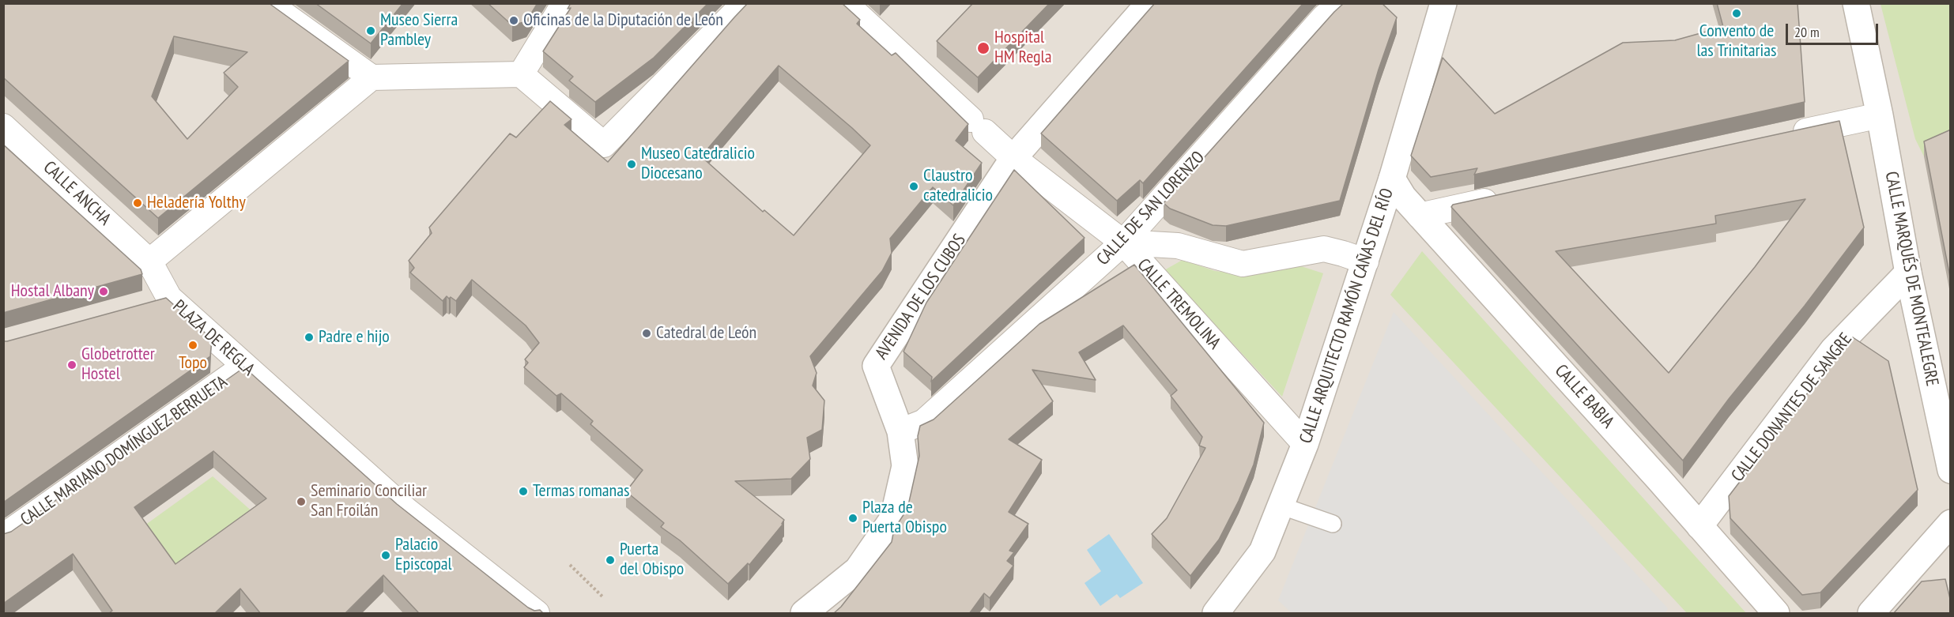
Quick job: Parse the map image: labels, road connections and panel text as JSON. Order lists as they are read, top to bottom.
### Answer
{
  "streets": {
    "street": [
      "CALLE ANCHA",
      "CALLE DE SAN LORENZO",
      "CALLE MARQUÉS DE MONTEALEGRE",
      "AVENIDA DE LOS CUBOS",
      "CALLE TREMOLINA",
      "CALLE ARQUITECTO RAMÓN CAÑAS DEL RÍO",
      "PLAZA DE REGLA",
      "CALLE BABIA",
      "CALLE DONANTES DE SANGRE",
      "CALLE MARIANO DOMÍNGUEZ BERRUETA"
    ]
  },
  "crossings": [
    ["CALLE ANCHA", "PLAZA DE REGLA"],
    ["CALLE DE SAN LORENZO", "AVENIDA DE LOS CUBOS"],
    ["CALLE DE SAN LORENZO", "CALLE TREMOLINA"],
    ["CALLE MARQUÉS DE MONTEALEGRE", "CALLE DONANTES DE SANGRE"],
    ["CALLE TREMOLINA", "CALLE ARQUITECTO RAMÓN CAÑAS DEL RÍO"],
    ["CALLE ARQUITECTO RAMÓN CAÑAS DEL RÍO", "CALLE BABIA"],
    ["PLAZA DE REGLA", "CALLE MARIANO DOMÍNGUEZ BERRUETA"],
    ["CALLE BABIA", "CALLE DONANTES DE SANGRE"]
  ],
  "places": [
    "Convento de las Trinitarias",
    "Oficinas de la Diputación de León",
    "Museo Sierra Pambley",
    "Hospital HM Regla",
    "Museo Catedralicio Diocesano",
    "Claustro catedralicio",
    "Heladería Yolthy",
    "Hostal Albany",
    "Catedral de León",
    "Padre e hijo",
    "Topo",
    "Globetrotter Hostel",
    "Termas romanas",
    "Seminario Conciliar San Froilán",
    "Plaza de Puerta Obispo",
    "Palacio Episcopal",
    "Puerta del Obispo"
  ],
  "scale_bar": "20 m"
}
